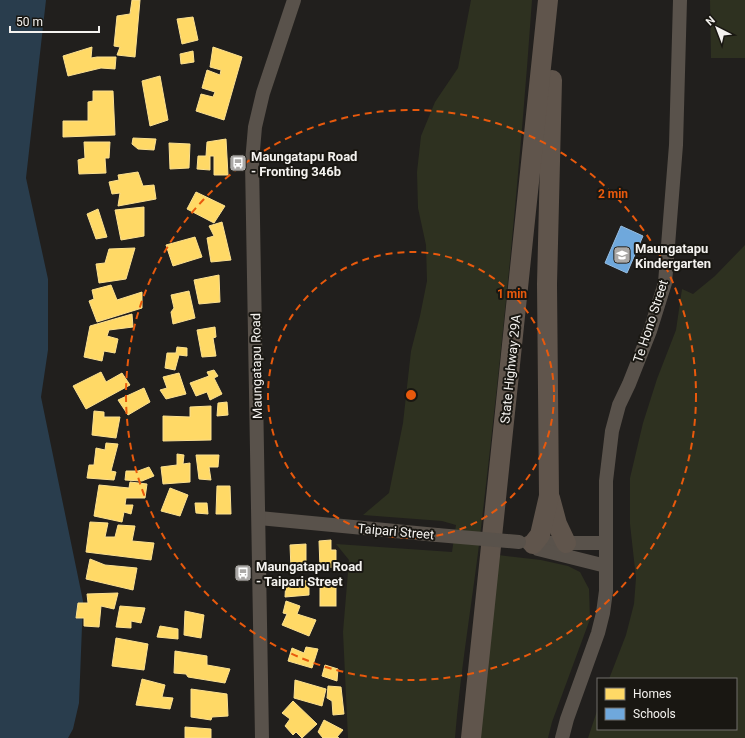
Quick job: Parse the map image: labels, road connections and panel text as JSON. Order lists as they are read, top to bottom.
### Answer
{
  "streets": {
    "highway": ["State Highway 29A"],
    "street": ["Te Hono Street", "Maungatapu Road", "Taipari Street"]
  },
  "crossings": [
    ["Te Hono Street", "Taipari Street"],
    ["Maungatapu Road", "Taipari Street"]
  ],
  "places": {
    "bus stop": ["Maungatapu Road - Fronting 346b", "Maungatapu Road - Taipari Street"],
    "school or university": ["Maungatapu Kindergarten"]
  },
  "legend": ["Homes", "Schools"],
  "scale_bar": "50 m",
  "north": "top left",
  "rings": ["2 min", "1 min"]
}
